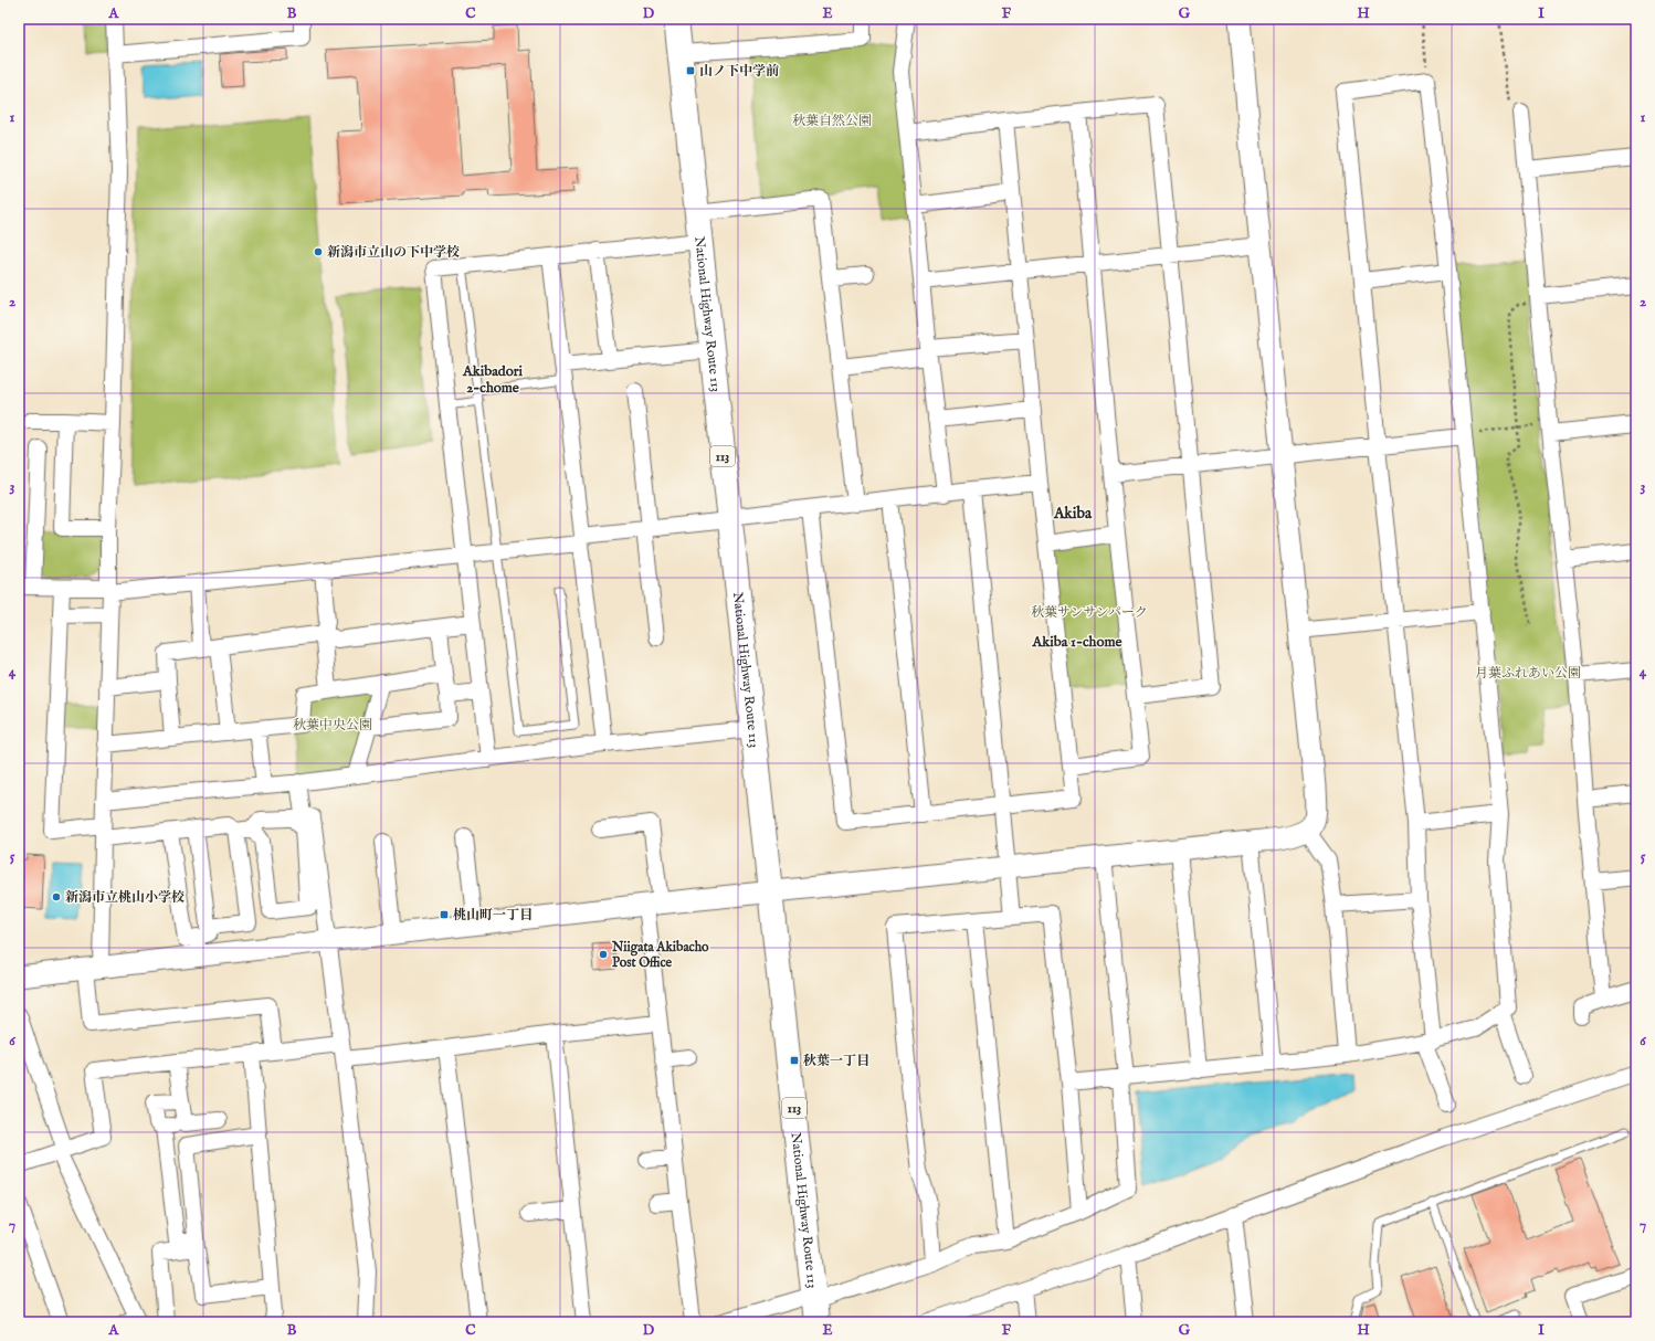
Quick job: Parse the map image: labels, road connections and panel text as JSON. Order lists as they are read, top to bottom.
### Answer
{
  "streets": {
    "highway": ["National Highway Route 113", "113"]
  },
  "districts": ["Akibadori 2-chome", "Akiba", "Akiba 1-chome"],
  "parks": [
    "秋葉自然公園",
    "秋葉サンサンパーク",
    "月葉ふれあい公園",
    "秋葉中央公園"
  ],
  "places": {
    "transit": ["山ノ下中学前", "桃山町一丁目", "秋葉一丁目"],
    "other": ["新潟市立山の下中学校", "新潟市立桃山小学校", "Niigata Akibacho Post Office"]
  },
  "grid": {
    "columns": [
      "A",
      "B",
      "C",
      "D",
      "E",
      "F",
      "G",
      "H",
      "I"
    ],
    "rows": [
      "1",
      "2",
      "3",
      "4",
      "5",
      "6",
      "7"
    ]
  }
}
